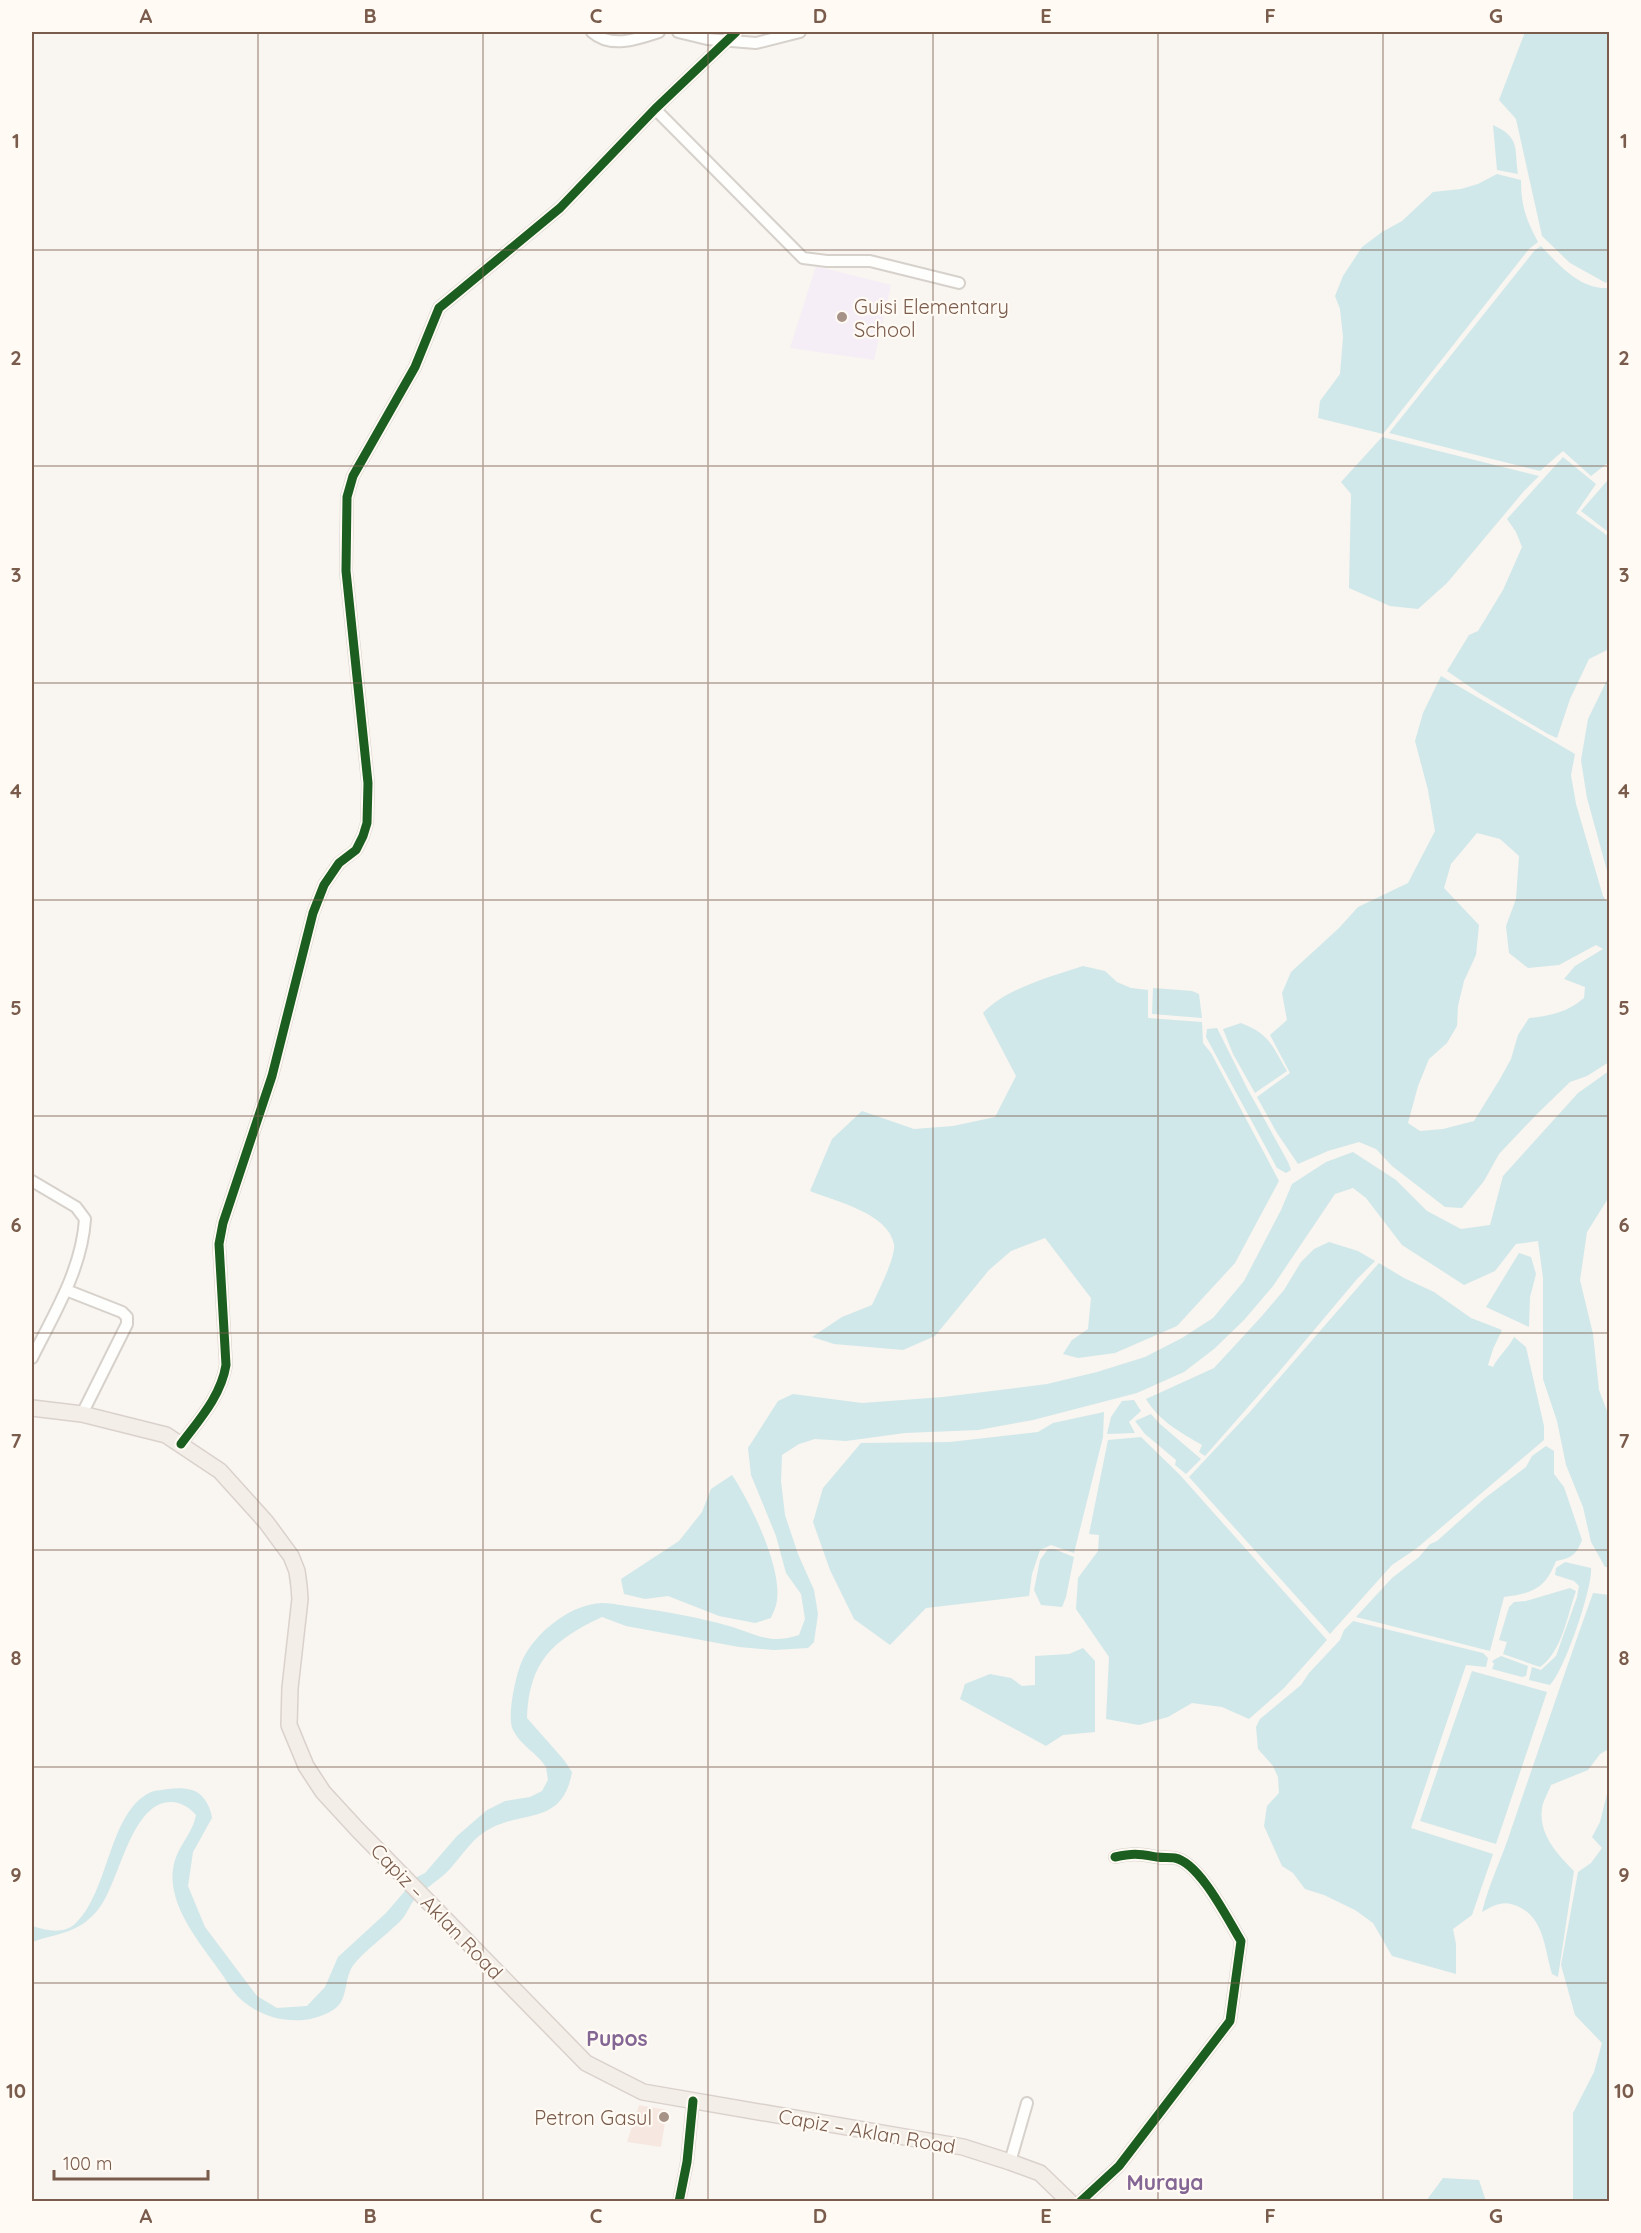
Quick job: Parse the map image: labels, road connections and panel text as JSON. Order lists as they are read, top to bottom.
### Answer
{
  "streets": {
    "main road": ["Capiz – Aklan Road"]
  },
  "districts": ["Pupos", "Muraya"],
  "places": ["Guisi Elementary School", "Petron Gasul"],
  "scale_bar": "100 m",
  "grid": {
    "columns": [
      "A",
      "B",
      "C",
      "D",
      "E",
      "F",
      "G"
    ],
    "rows": [
      "1",
      "2",
      "3",
      "4",
      "5",
      "6",
      "7",
      "8",
      "9",
      "10"
    ]
  }
}
